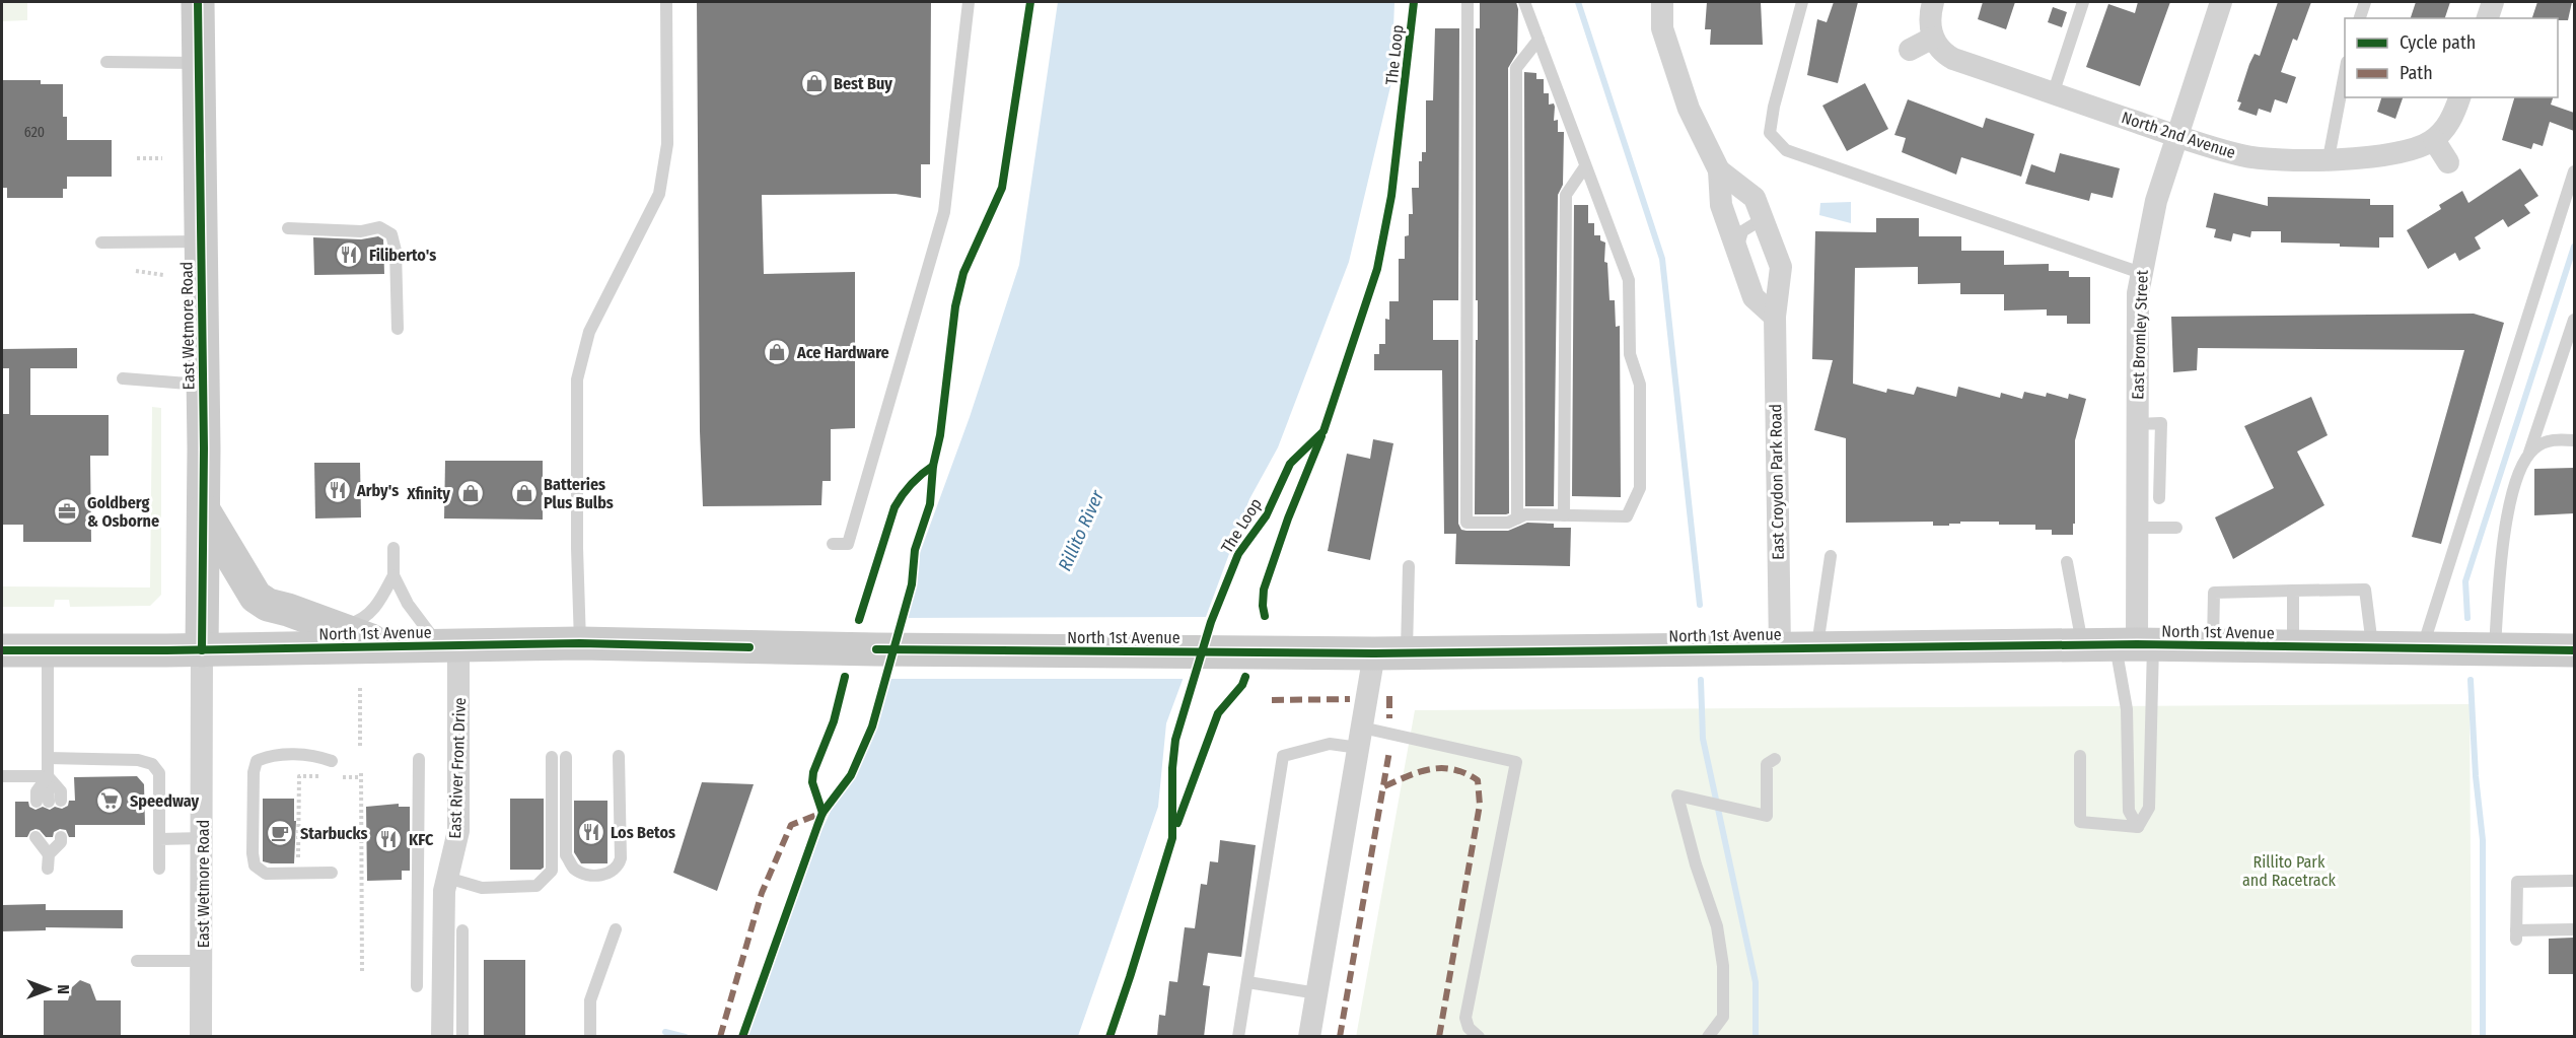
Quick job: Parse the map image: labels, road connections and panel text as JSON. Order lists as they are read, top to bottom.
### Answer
{
  "streets": {
    "main road": ["East Wetmore Road", "North 1st Avenue"],
    "street": [
      "North 2nd Avenue",
      "East Bromley Street",
      "East Croydon Park Road",
      "East River Front Drive"
    ],
    "cycle path": ["The Loop"]
  },
  "crossings": [
    ["North 2nd Avenue", "East Bromley Street"],
    ["East Wetmore Road", "North 1st Avenue"],
    ["East Bromley Street", "North 1st Avenue"],
    ["East Croydon Park Road", "North 1st Avenue"],
    ["North 1st Avenue", "East River Front Drive"]
  ],
  "water": ["Rillito River"],
  "parks": ["Rillito Park and Racetrack"],
  "places": {
    "shop": [
      "Best Buy",
      "Ace Hardware",
      "Xfinity",
      "Batteries Plus Bulbs"
    ],
    "restaurant": [
      "Filiberto's",
      "Arby's",
      "Los Betos",
      "KFC"
    ],
    "office": ["Goldberg & Osborne"],
    "supermarket": ["Speedway"],
    "cafe": ["Starbucks"]
  },
  "house_numbers": ["620"],
  "legend": ["Cycle path", "Path"],
  "north": "right"
}
